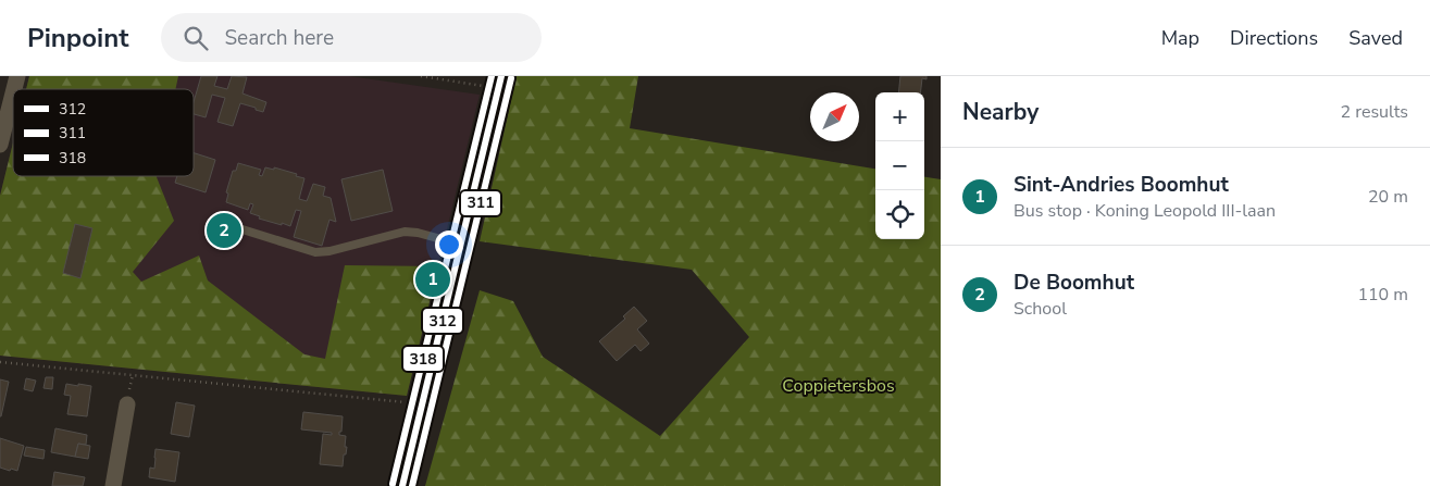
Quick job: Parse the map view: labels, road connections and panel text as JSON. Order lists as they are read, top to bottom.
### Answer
{
  "parks": ["Coppietersbos"],
  "lines": ["transit line 312", "transit line 318", "transit line 311"],
  "legend": ["312", "311", "318"],
  "north": "top right",
  "page": {
    "header": "Pinpoint",
    "search": "Search here",
    "nav": ["Map", "Directions", "Saved"],
    "heading": ["Nearby", "2 results"],
    "map_buttons": ["+", "−"],
    "list": [
      {
        "mark": "1",
        "name": "Sint-Andries Boomhut",
        "note": "Bus stop · Koning Leopold III-laan",
        "value": "20 m"
      },
      {
        "mark": "2",
        "name": "De Boomhut",
        "note": "School",
        "value": "110 m"
      }
    ],
    "pins": ["2", "1"]
  }
}
